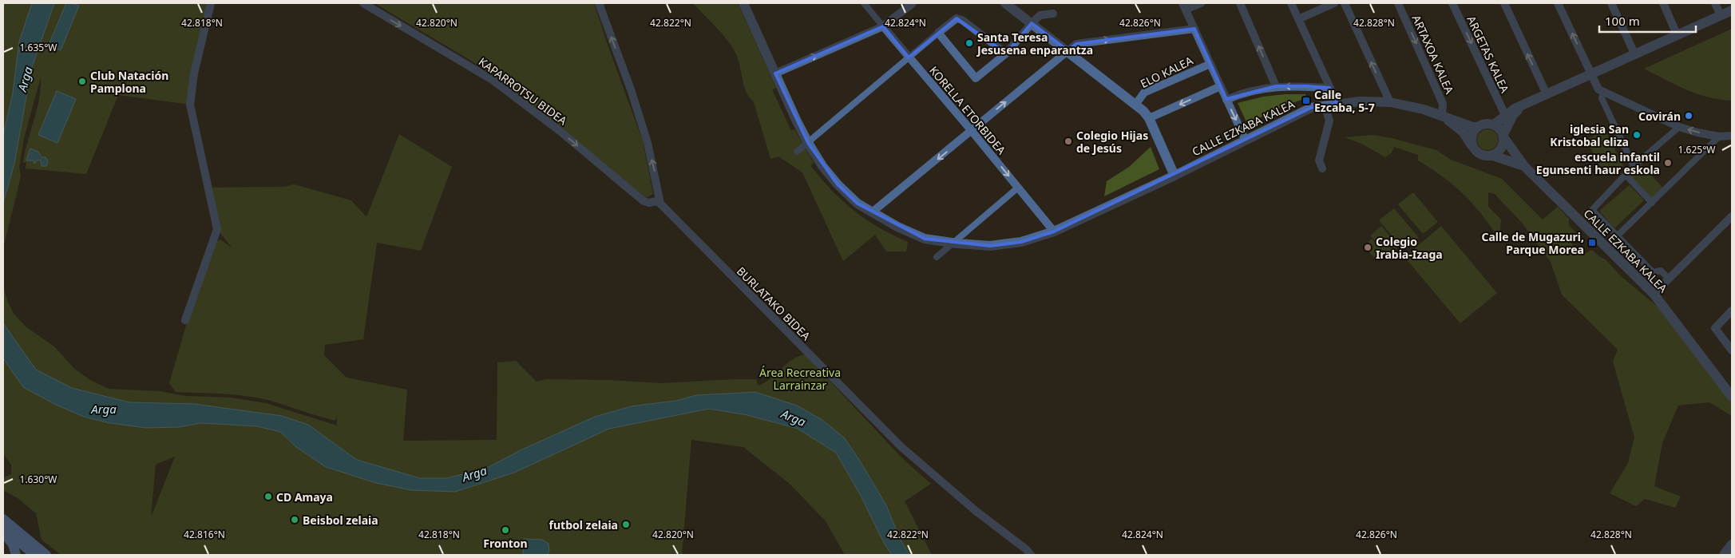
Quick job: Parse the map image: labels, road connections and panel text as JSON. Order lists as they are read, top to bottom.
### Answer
{
  "streets": {
    "street": [
      "ARTAXOA KALEA",
      "ARGETAS KALEA",
      "ELO KALEA",
      "KAPARROTSU BIDEA",
      "KORELLA ETORBIDEA",
      "CALLE EZKABA KALEA",
      "BURLATAKO BIDEA"
    ]
  },
  "crossings": [
    ["ARTAXOA KALEA", "CALLE EZKABA KALEA"],
    ["KAPARROTSU BIDEA", "BURLATAKO BIDEA"],
    ["KORELLA ETORBIDEA", "CALLE EZKABA KALEA"]
  ],
  "one_way": ["KAPARROTSU BIDEA"],
  "water": ["Arga"],
  "parks": ["Área Recreativa Larrainzar"],
  "places": {
    "other": [
      "Santa Teresa Jesusena enparantza",
      "Club Natación Pamplona",
      "Covirán",
      "iglesia San Kristobal eliza",
      "Colegio Hijas de Jesús",
      "escuela infantil Egunsenti haur eskola",
      "Colegio Irabia-Izaga",
      "CD Amaya",
      "Beisbol zelaia",
      "futbol zelaia",
      "Fronton"
    ],
    "transit": ["Calle Ezcaba, 5-7", "Calle de Mugazuri, Parque Morea"]
  },
  "scale_bar": "100 m",
  "coordinates": [
    "42.818°N",
    "42.820°N",
    "42.822°N",
    "42.824°N",
    "42.826°N",
    "42.828°N",
    "1.635°W",
    "1.625°W",
    "1.630°W",
    "42.816°N"
  ]
}
